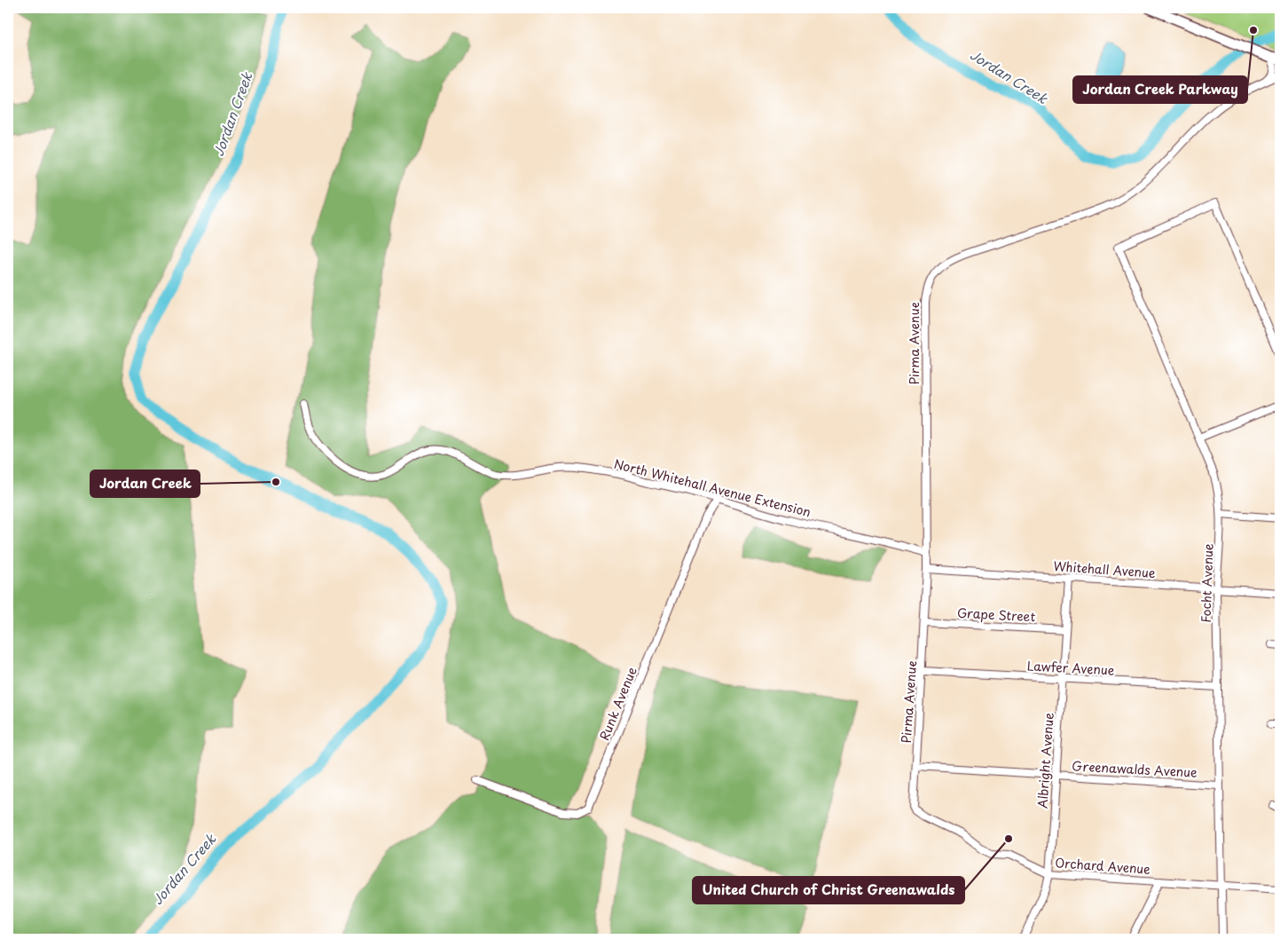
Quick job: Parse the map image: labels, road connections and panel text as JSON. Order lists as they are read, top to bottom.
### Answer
{
  "streets": {
    "street": [
      "Pirma Avenue",
      "North Whitehall Avenue Extension",
      "Whitehall Avenue",
      "Focht Avenue",
      "Grape Street",
      "Lawfer Avenue",
      "Runk Avenue",
      "Albright Avenue",
      "Greenawalds Avenue",
      "Orchard Avenue"
    ]
  },
  "crossings": [
    ["Pirma Avenue", "North Whitehall Avenue Extension"],
    ["Pirma Avenue", "Whitehall Avenue"],
    ["Pirma Avenue", "Grape Street"],
    ["Pirma Avenue", "Lawfer Avenue"],
    ["Pirma Avenue", "Greenawalds Avenue"],
    ["Pirma Avenue", "Orchard Avenue"],
    ["North Whitehall Avenue Extension", "Runk Avenue"],
    ["Whitehall Avenue", "Focht Avenue"],
    ["Whitehall Avenue", "Albright Avenue"],
    ["Focht Avenue", "Lawfer Avenue"],
    ["Focht Avenue", "Greenawalds Avenue"],
    ["Focht Avenue", "Orchard Avenue"],
    ["Grape Street", "Albright Avenue"],
    ["Lawfer Avenue", "Albright Avenue"],
    ["Albright Avenue", "Greenawalds Avenue"],
    ["Albright Avenue", "Orchard Avenue"]
  ],
  "water": ["Jordan Creek"],
  "places": ["Jordan Creek Parkway", "Jordan Creek", "United Church of Christ Greenawalds"]
}
